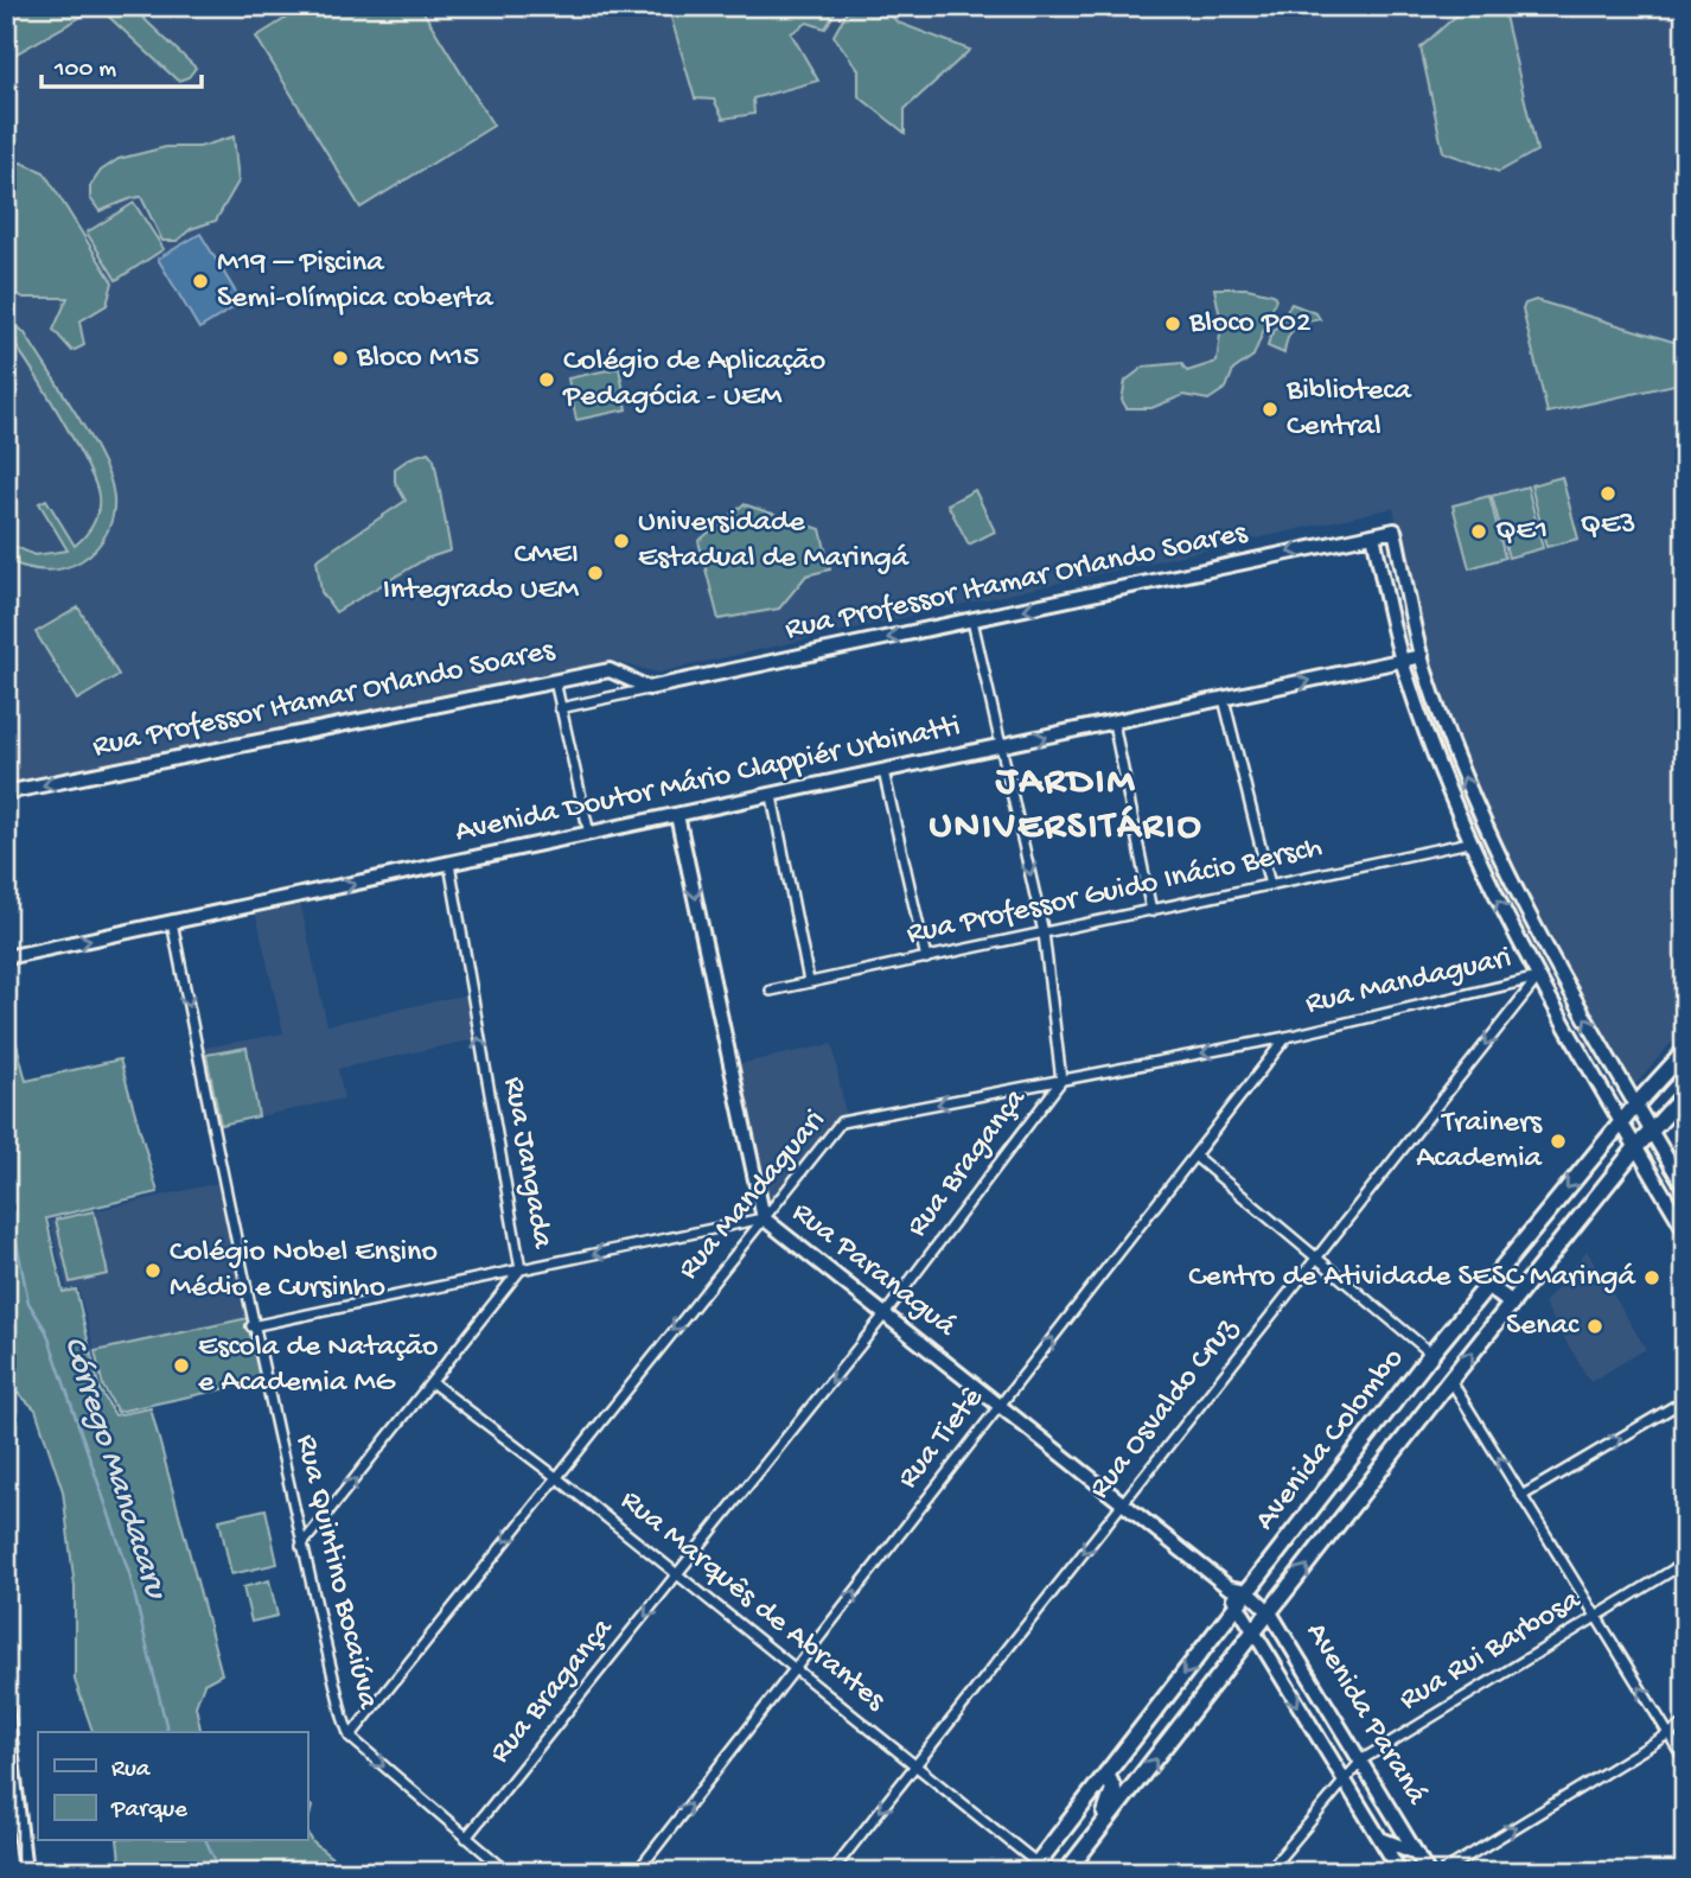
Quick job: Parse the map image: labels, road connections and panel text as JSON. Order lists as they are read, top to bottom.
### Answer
{
  "streets": {
    "main road": [
      "Rua Professor Itamar Orlando Soares",
      "Avenida Doutor Mário Clappiér Urbinatti",
      "Rua Paranaguá",
      "Avenida Colombo",
      "Avenida Paraná"
    ],
    "street": [
      "Rua Professor Guido Inácio Bersch",
      "Rua Mandaguari",
      "Rua Jangada",
      "Rua Bragança",
      "Rua Osvaldo Cruz",
      "Rua Tietê",
      "Rua Quintino Bocaiúva",
      "Rua Marquês de Abrantes",
      "Rua Rui Barbosa"
    ]
  },
  "crossings": [
    ["Rua Professor Itamar Orlando Soares", "Avenida Doutor Mário Clappiér Urbinatti"],
    ["Rua Professor Itamar Orlando Soares", "Rua Bragança"],
    ["Avenida Doutor Mário Clappiér Urbinatti", "Rua Jangada"],
    ["Avenida Doutor Mário Clappiér Urbinatti", "Rua Bragança"],
    ["Avenida Doutor Mário Clappiér Urbinatti", "Rua Paranaguá"],
    ["Avenida Doutor Mário Clappiér Urbinatti", "Rua Quintino Bocaiúva"],
    ["Rua Professor Guido Inácio Bersch", "Rua Bragança"],
    ["Rua Mandaguari", "Rua Bragança"],
    ["Rua Mandaguari", "Rua Paranaguá"],
    ["Rua Mandaguari", "Rua Osvaldo Cruz"],
    ["Rua Mandaguari", "Rua Tietê"],
    ["Rua Mandaguari", "Rua Quintino Bocaiúva"],
    ["Rua Mandaguari", "Rua Marquês de Abrantes"],
    ["Rua Jangada", "Rua Quintino Bocaiúva"],
    ["Rua Jangada", "Rua Marquês de Abrantes"],
    ["Rua Bragança", "Rua Paranaguá"],
    ["Rua Bragança", "Rua Quintino Bocaiúva"],
    ["Rua Bragança", "Rua Marquês de Abrantes"],
    ["Rua Paranaguá", "Rua Osvaldo Cruz"],
    ["Rua Paranaguá", "Rua Tietê"],
    ["Rua Paranaguá", "Avenida Colombo"],
    ["Rua Paranaguá", "Avenida Paraná"],
    ["Rua Osvaldo Cruz", "Rua Marquês de Abrantes"],
    ["Rua Tietê", "Rua Marquês de Abrantes"],
    ["Avenida Colombo", "Rua Marquês de Abrantes"],
    ["Avenida Colombo", "Avenida Paraná"],
    ["Rua Rui Barbosa", "Avenida Paraná"]
  ],
  "one_way": [
    "Rua Professor Itamar Orlando Soares",
    "Avenida Doutor Mário Clappiér Urbinatti",
    "Rua Mandaguari",
    "Rua Jangada",
    "Rua Bragança",
    "Rua Paranaguá",
    "Rua Osvaldo Cruz",
    "Rua Tietê",
    "Rua Quintino Bocaiúva"
  ],
  "districts": ["JARDIM UNIVERSITÁRIO"],
  "water": ["Córrego Mandacaru"],
  "places": [
    "M19 – Piscina Semi-olímpica coberta",
    "Bloco P02",
    "Bloco M15",
    "Colégio de Aplicação Pedagócia - UEM",
    "Biblioteca Central",
    "QE3",
    "QE1",
    "Universidade Estadual de Maringá",
    "CMEI Integrado UEM",
    "Trainers Academia",
    "Colégio Nobel Ensino Médio e Cursinho",
    "Centro de Atividade SESC Maringá",
    "Senac",
    "Escola de Natação e Academia MG"
  ],
  "legend": ["Rua", "Parque"],
  "scale_bar": "100 m"
}
